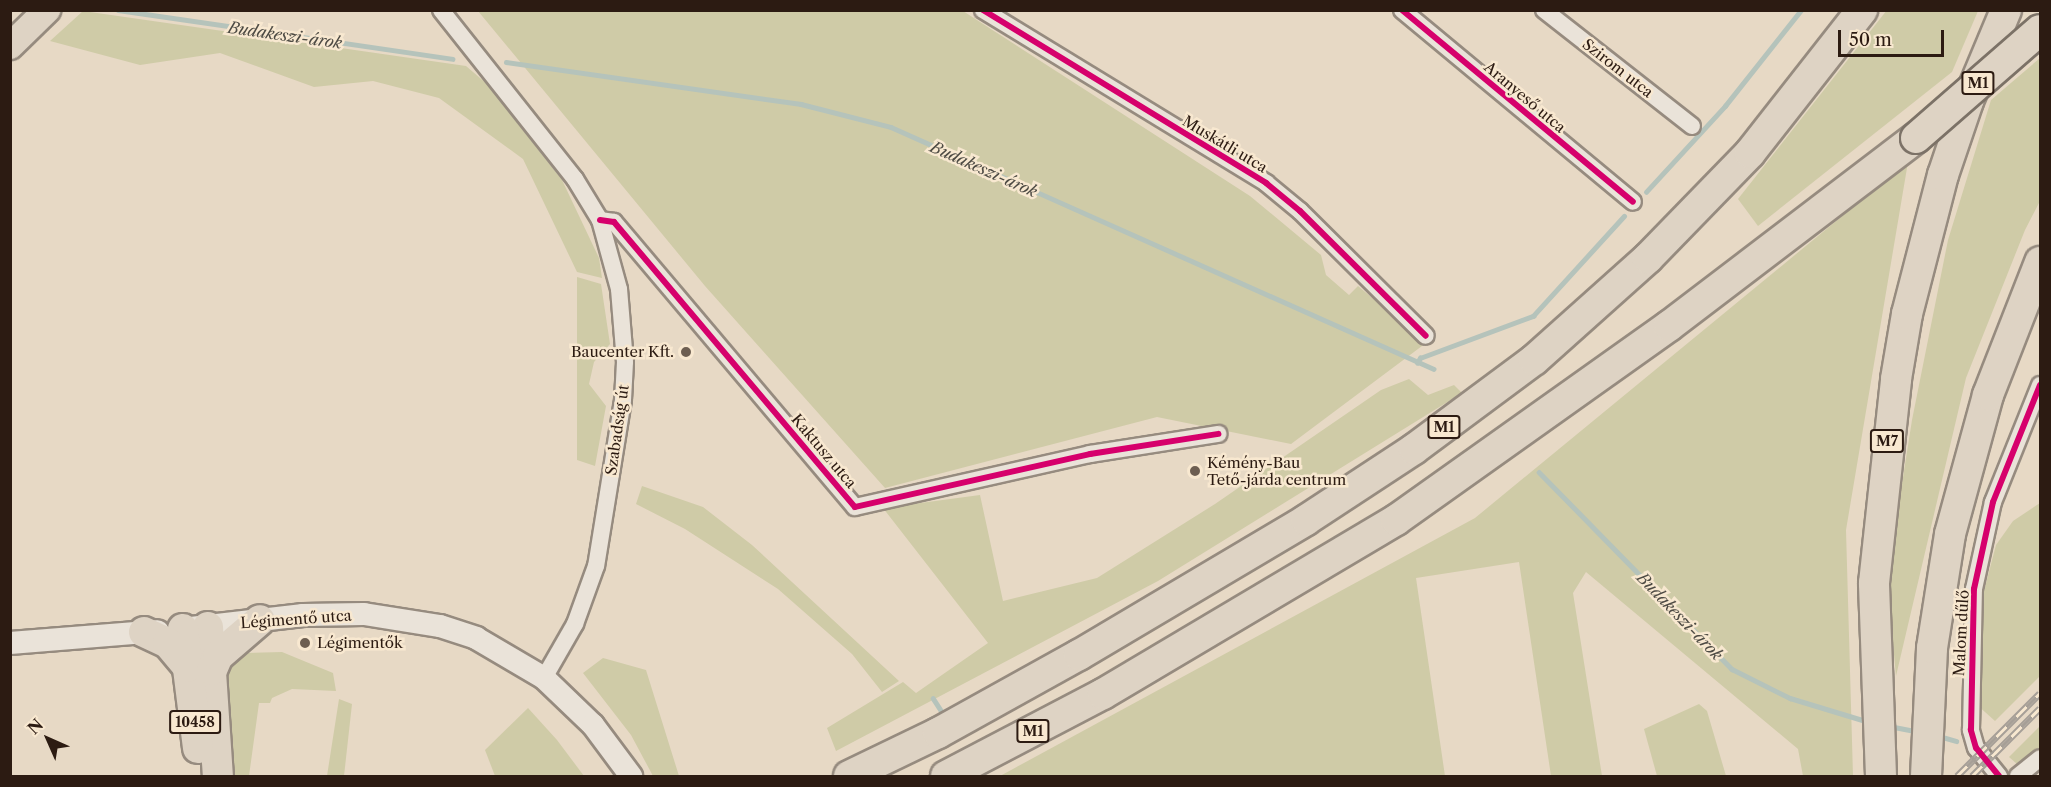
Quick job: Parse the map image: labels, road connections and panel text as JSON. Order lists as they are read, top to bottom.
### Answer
{
  "streets": {
    "highway": ["M1", "M7", "10458"],
    "main road": ["Légimentő utca"],
    "street": [
      "Szirom utca",
      "Aranyeső utca",
      "Muskátli utca",
      "Szabadság út",
      "Kaktusz utca",
      "Malom dűlő"
    ]
  },
  "crossings": [
    ["Szabadság út", "Kaktusz utca"],
    ["Szabadság út", "Légimentő utca"]
  ],
  "water": ["Budakeszi-árok"],
  "places": ["Baucenter Kft.", "Kémény-Bau Tető-járda centrum", "Légimentők"],
  "scale_bar": "50 m",
  "north": "top left"
}
